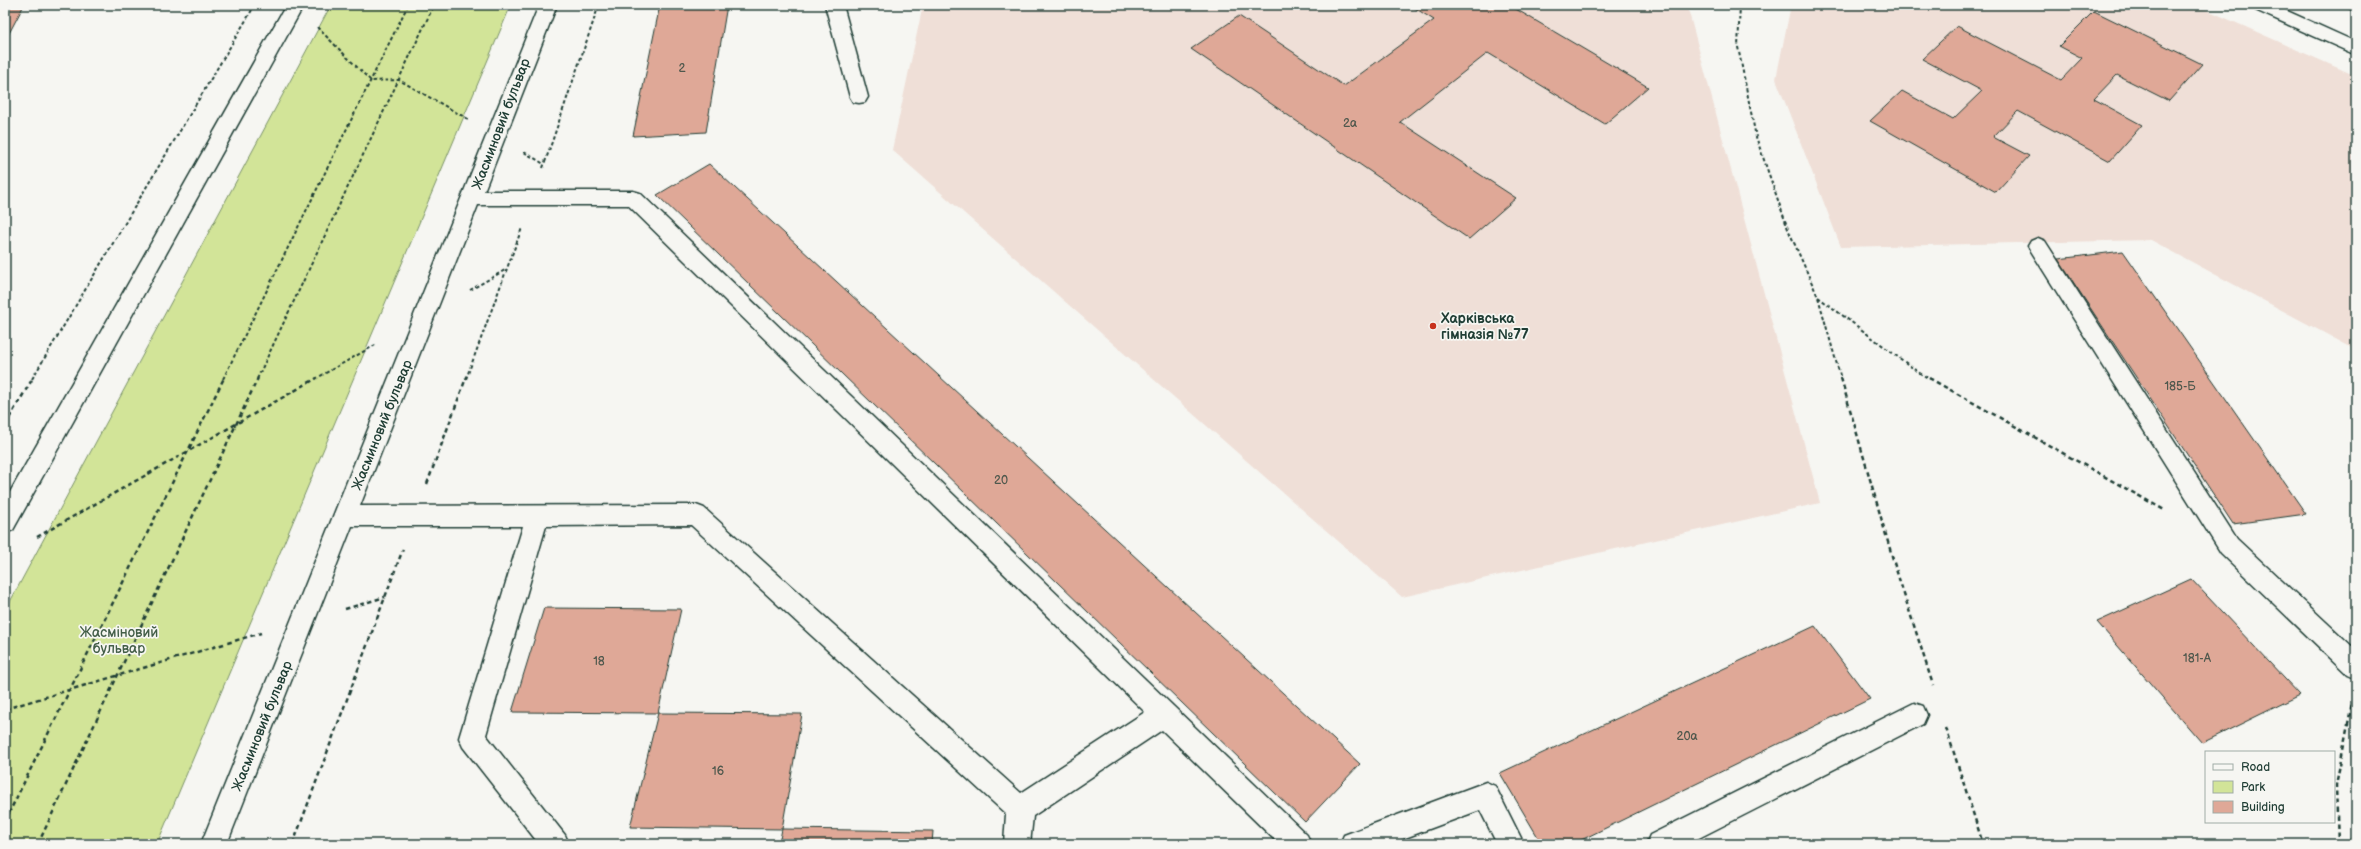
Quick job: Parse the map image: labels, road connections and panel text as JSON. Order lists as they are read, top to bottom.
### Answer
{
  "streets": {
    "street": ["Жасминовий бульвар"]
  },
  "parks": ["Жасміновий бульвар"],
  "places": ["Харківська гімназія №77"],
  "house_numbers": [
    "2",
    "2а",
    "185-Б",
    "20",
    "181-А",
    "18",
    "20а",
    "16"
  ],
  "legend": ["Road", "Park", "Building"]
}
